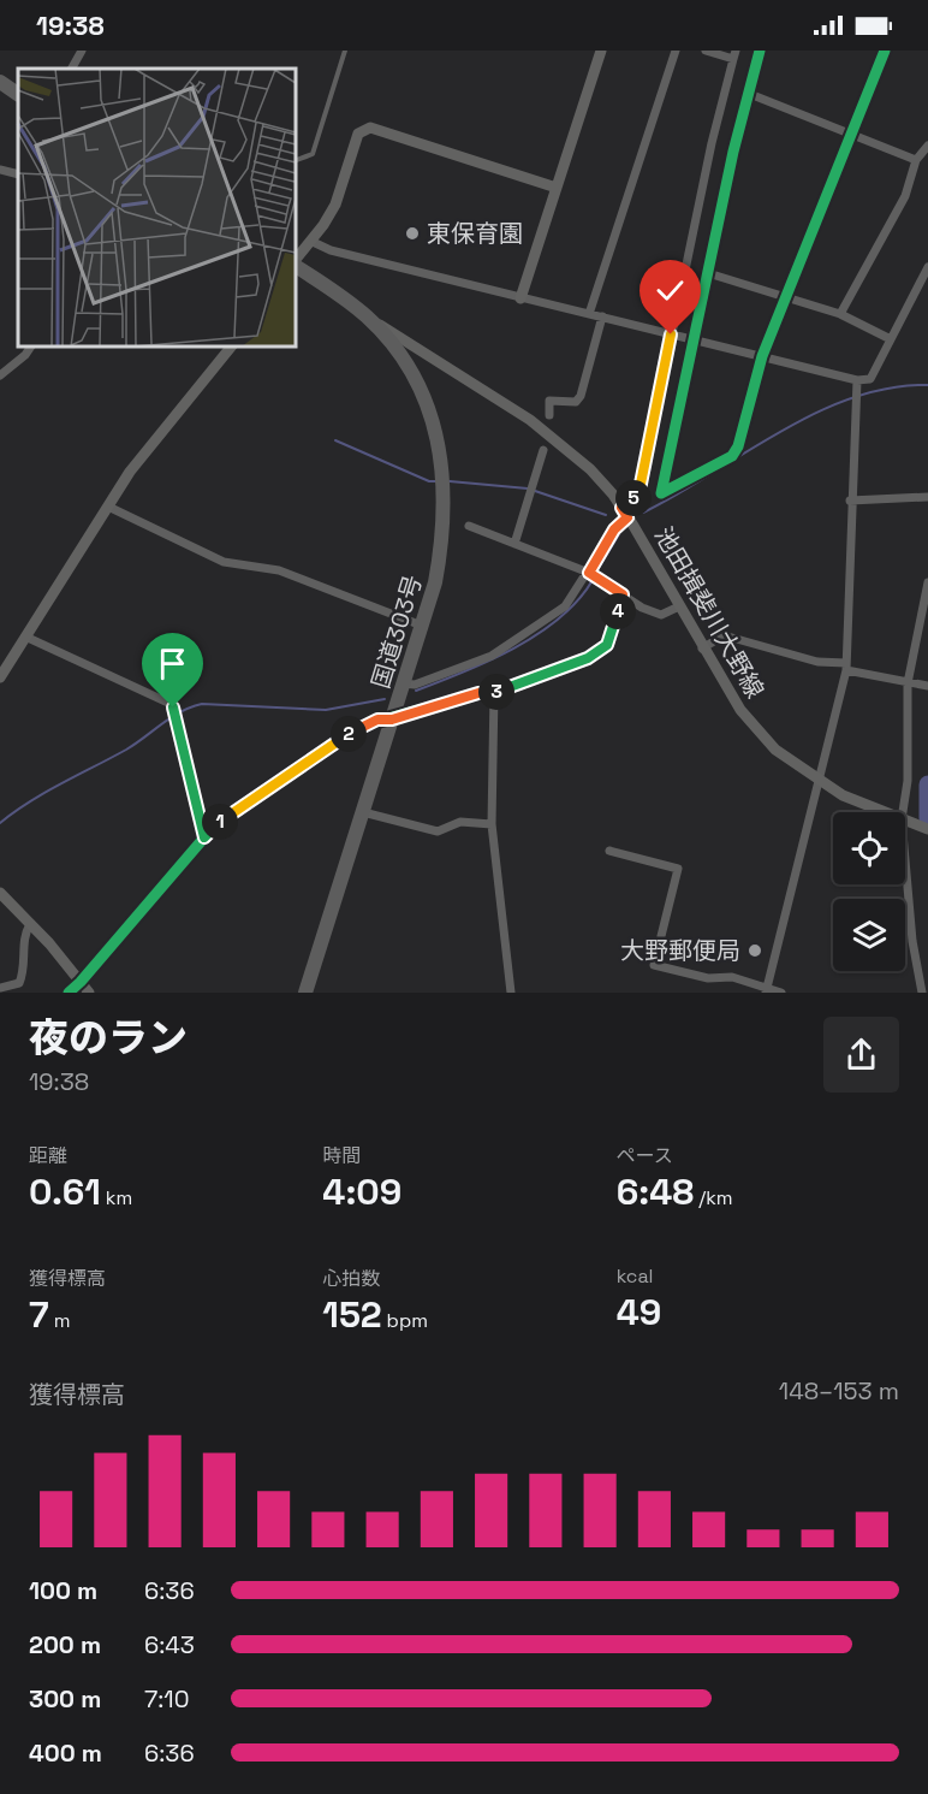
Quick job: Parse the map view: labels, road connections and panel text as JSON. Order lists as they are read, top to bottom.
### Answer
{
  "streets": {
    "highway": ["国道303号"],
    "street": ["池田揖斐川大野線"]
  },
  "crossings": [
    ["池田揖斐川大野線", "国道303号"]
  ],
  "places": ["東保育園", "大野郵便局"],
  "page": {
    "status": "19:38",
    "pins": [
      "5",
      "4",
      "3",
      "2",
      "1"
    ],
    "heading": ["夜のラン", "19:38"],
    "stats": [
      ["距離", "0.61 km"],
      ["時間", "4:09"],
      ["ペース", "6:48 /km"],
      ["獲得標高", "7 m"],
      ["心拍数", "152 bpm"],
      ["kcal", "49"]
    ],
    "chart": ["獲得標高", "148–153 m"],
    "list": [
      {
        "name": "100 m",
        "note": "6:36"
      },
      {
        "name": "200 m",
        "note": "6:43"
      },
      {
        "name": "300 m",
        "note": "7:10"
      },
      {
        "name": "400 m",
        "note": "6:36"
      }
    ]
  }
}
